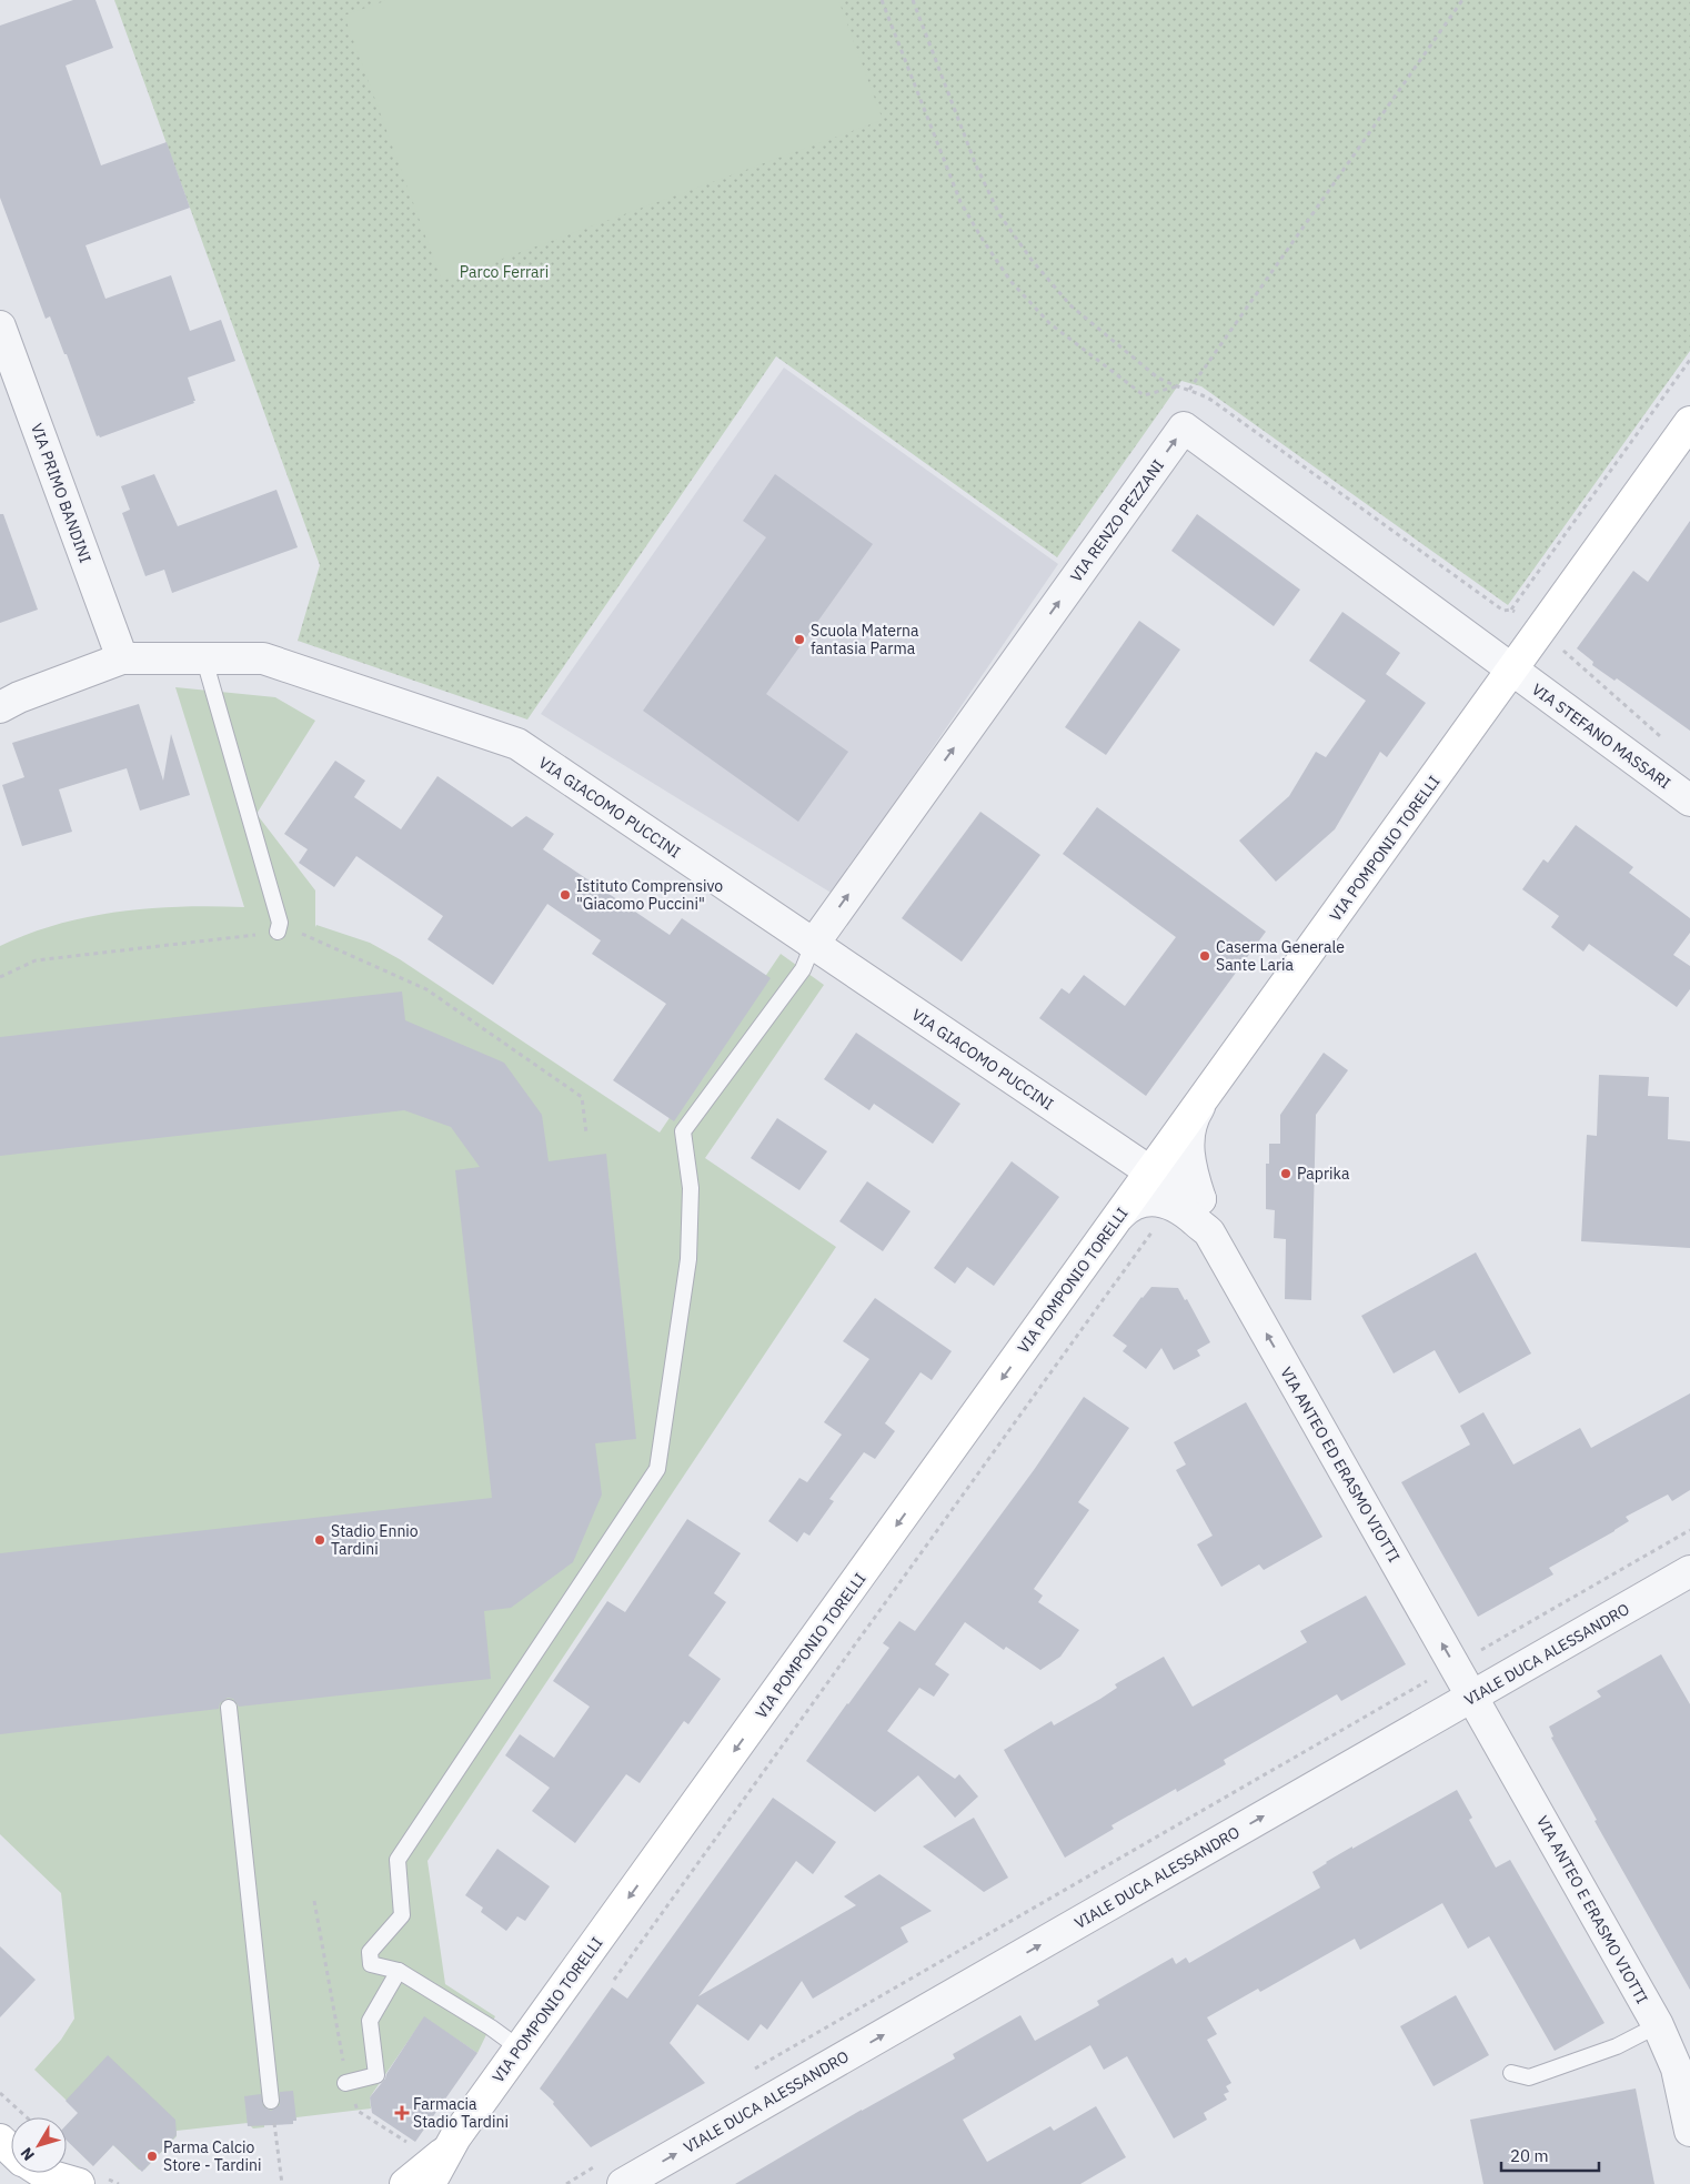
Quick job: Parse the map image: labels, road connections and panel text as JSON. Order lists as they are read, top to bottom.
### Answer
{
  "streets": {
    "main road": ["VIA POMPONIO TORELLI"],
    "street": [
      "VIA PRIMO BANDINI",
      "VIA RENZO PEZZANI",
      "VIA STEFANO MASSARI",
      "VIA GIACOMO PUCCINI",
      "VIA ANTEO ED ERASMO VIOTTI",
      "VIALE DUCA ALESSANDRO",
      "VIA ANTEO E ERASMO VIOTTI"
    ]
  },
  "crossings": [
    ["VIA PRIMO BANDINI", "VIA GIACOMO PUCCINI"],
    ["VIA RENZO PEZZANI", "VIA STEFANO MASSARI"],
    ["VIA RENZO PEZZANI", "VIA GIACOMO PUCCINI"],
    ["VIA RENZO PEZZANI", "VIA POMPONIO TORELLI"],
    ["VIA STEFANO MASSARI", "VIA POMPONIO TORELLI"],
    ["VIA GIACOMO PUCCINI", "VIA POMPONIO TORELLI"],
    ["VIA GIACOMO PUCCINI", "VIA ANTEO ED ERASMO VIOTTI"],
    ["VIA POMPONIO TORELLI", "VIA ANTEO ED ERASMO VIOTTI"],
    ["VIA ANTEO ED ERASMO VIOTTI", "VIALE DUCA ALESSANDRO"],
    ["VIA ANTEO ED ERASMO VIOTTI", "VIA ANTEO E ERASMO VIOTTI"],
    ["VIALE DUCA ALESSANDRO", "VIA ANTEO E ERASMO VIOTTI"]
  ],
  "one_way": ["VIA POMPONIO TORELLI", "VIA ANTEO ED ERASMO VIOTTI", "VIALE DUCA ALESSANDRO"],
  "parks": ["Parco Ferrari"],
  "places": {
    "other": [
      "Scuola Materna fantasia Parma",
      "Istituto Comprensivo \"Giacomo Puccini\"",
      "Caserma Generale Sante Laria",
      "Paprika",
      "Stadio Ennio Tardini",
      "Parma Calcio Store - Tardini"
    ],
    "health": ["Farmacia Stadio Tardini"]
  },
  "scale_bar": "20 m",
  "north": "bottom left"
}
